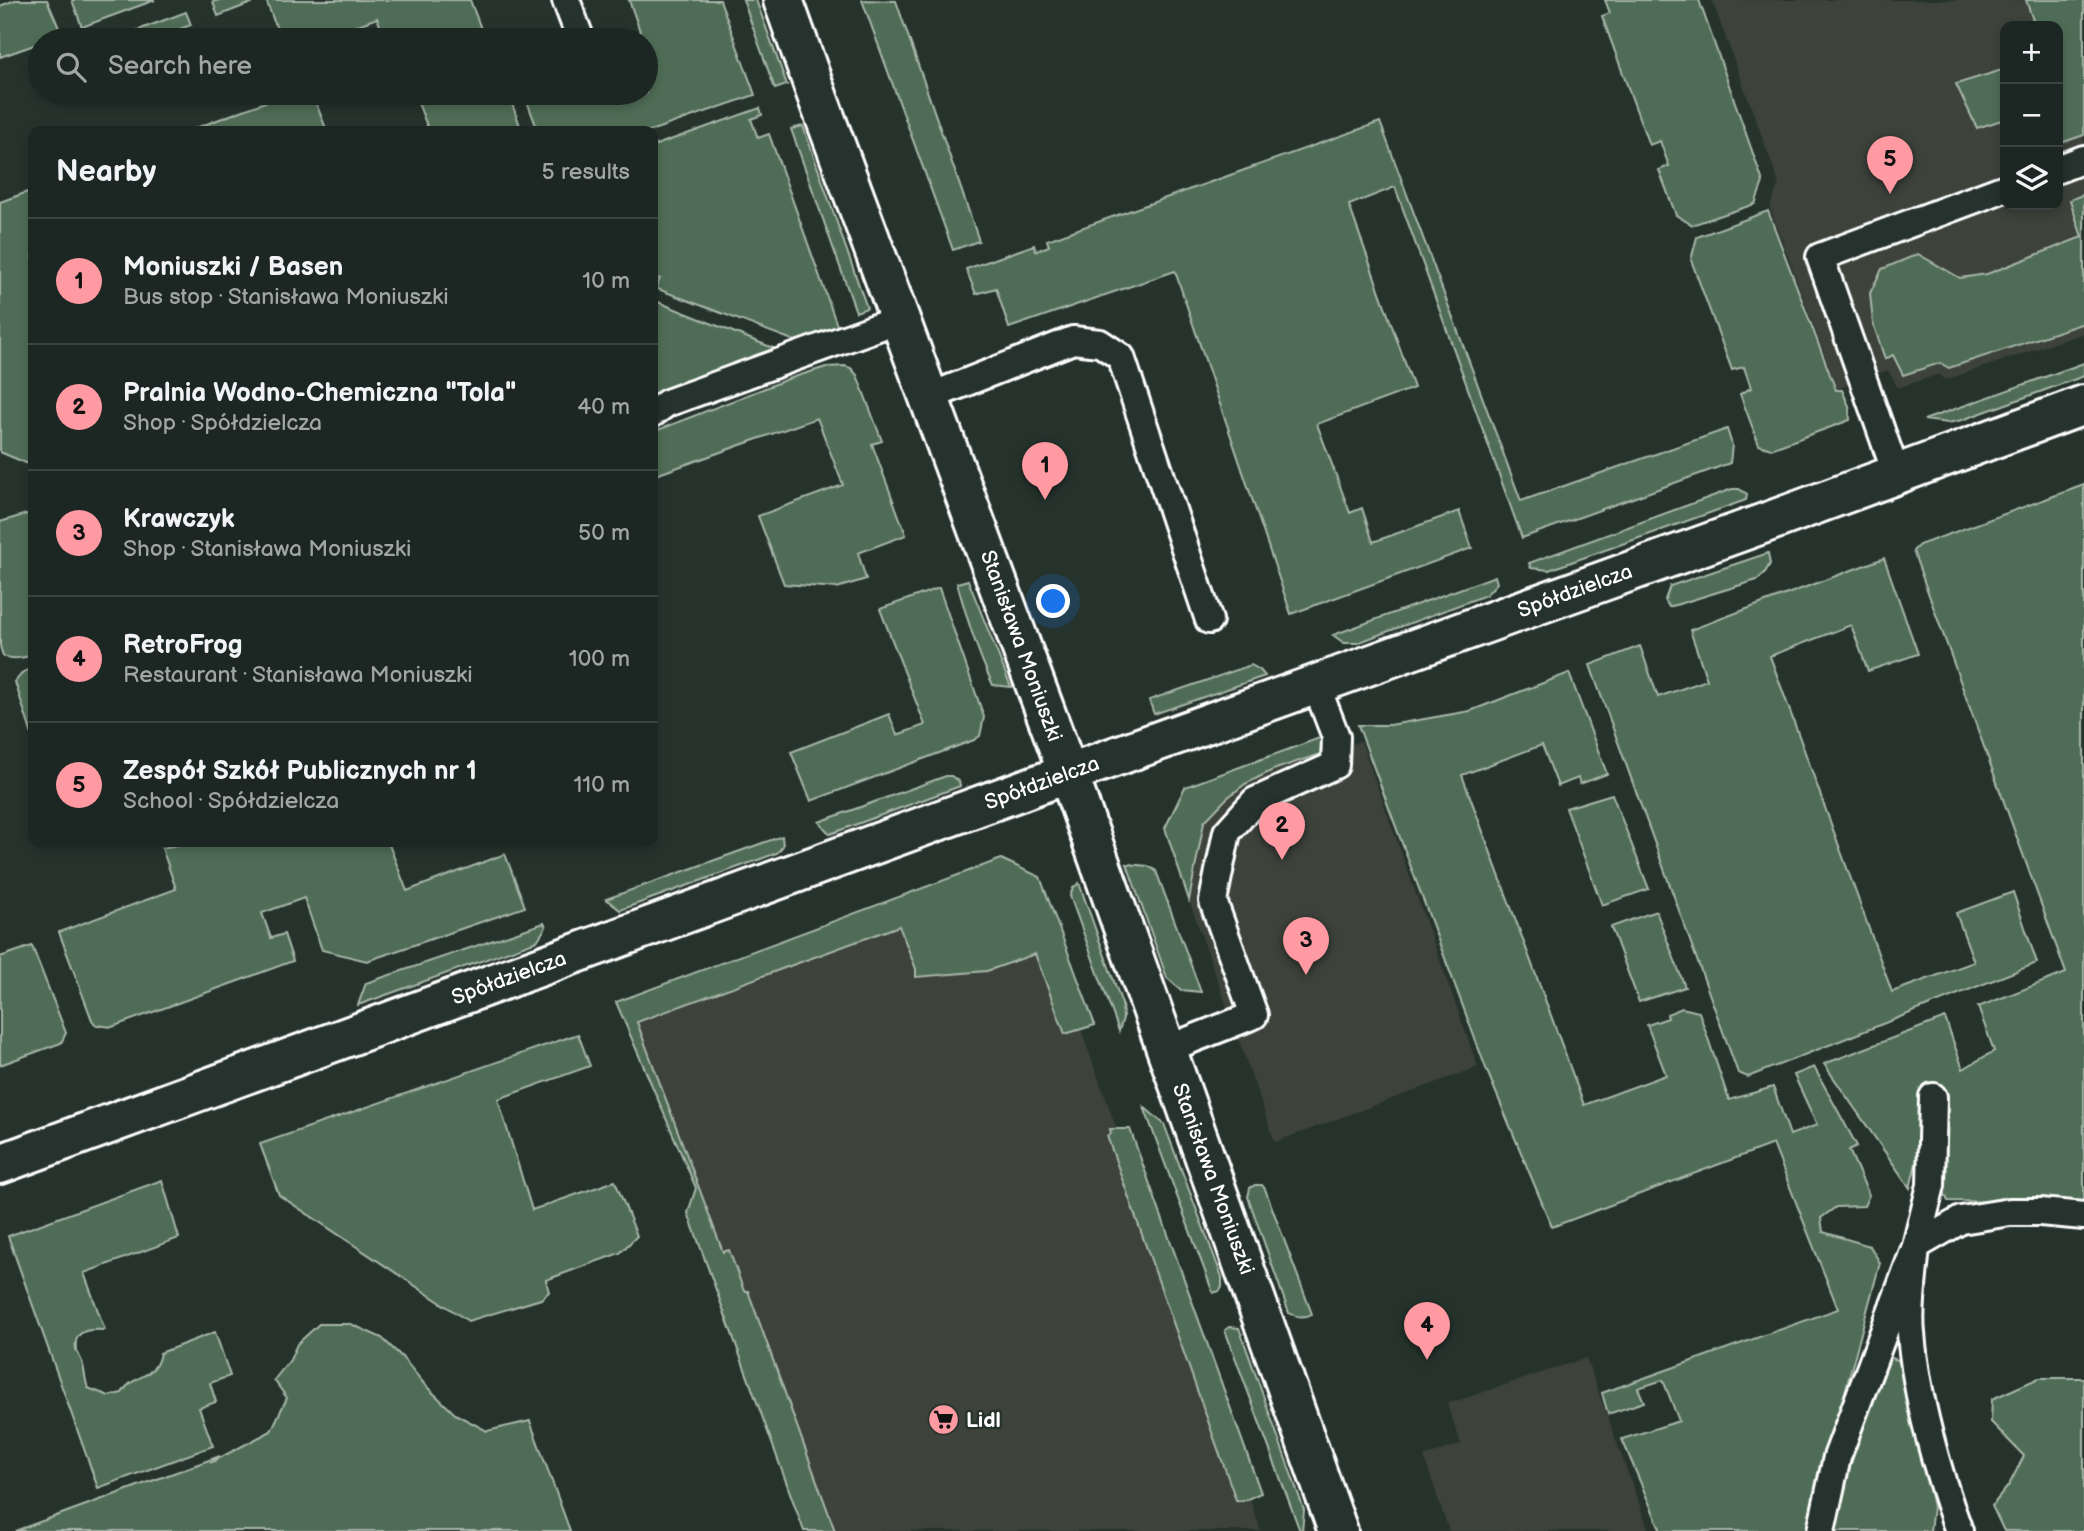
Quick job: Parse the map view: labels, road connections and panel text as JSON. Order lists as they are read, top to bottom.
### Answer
{
  "streets": {
    "street": ["Spółdzielcza", "Stanisława Moniuszki"]
  },
  "crossings": [
    ["Spółdzielcza", "Stanisława Moniuszki"]
  ],
  "places": {
    "supermarket": ["Lidl"]
  },
  "page": {
    "map_buttons": ["+", "−"],
    "search": "Search here",
    "heading": ["Nearby", "5 results"],
    "pins": [
      "5",
      "1",
      "2",
      "3",
      "4"
    ],
    "list": [
      {
        "mark": "1",
        "name": "Moniuszki / Basen",
        "note": "Bus stop · Stanisława Moniuszki",
        "value": "10 m"
      },
      {
        "mark": "2",
        "name": "Pralnia Wodno-Chemiczna \"Tola\"",
        "note": "Shop · Spółdzielcza",
        "value": "40 m"
      },
      {
        "mark": "3",
        "name": "Krawczyk",
        "note": "Shop · Stanisława Moniuszki",
        "value": "50 m"
      },
      {
        "mark": "4",
        "name": "RetroFrog",
        "note": "Restaurant · Stanisława Moniuszki",
        "value": "100 m"
      },
      {
        "mark": "5",
        "name": "Zespół Szkół Publicznych nr 1",
        "note": "School · Spółdzielcza",
        "value": "110 m"
      }
    ]
  }
}
